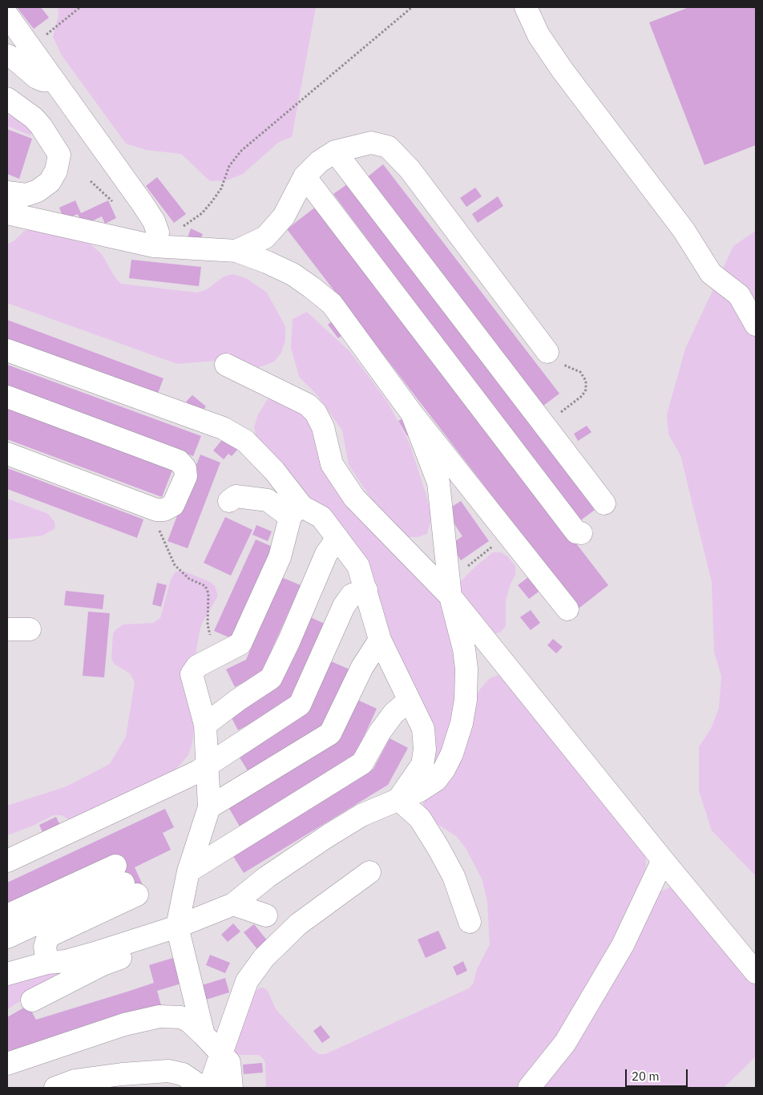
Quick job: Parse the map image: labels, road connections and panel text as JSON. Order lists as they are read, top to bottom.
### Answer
{
  "scale_bar": "20 m"
}
